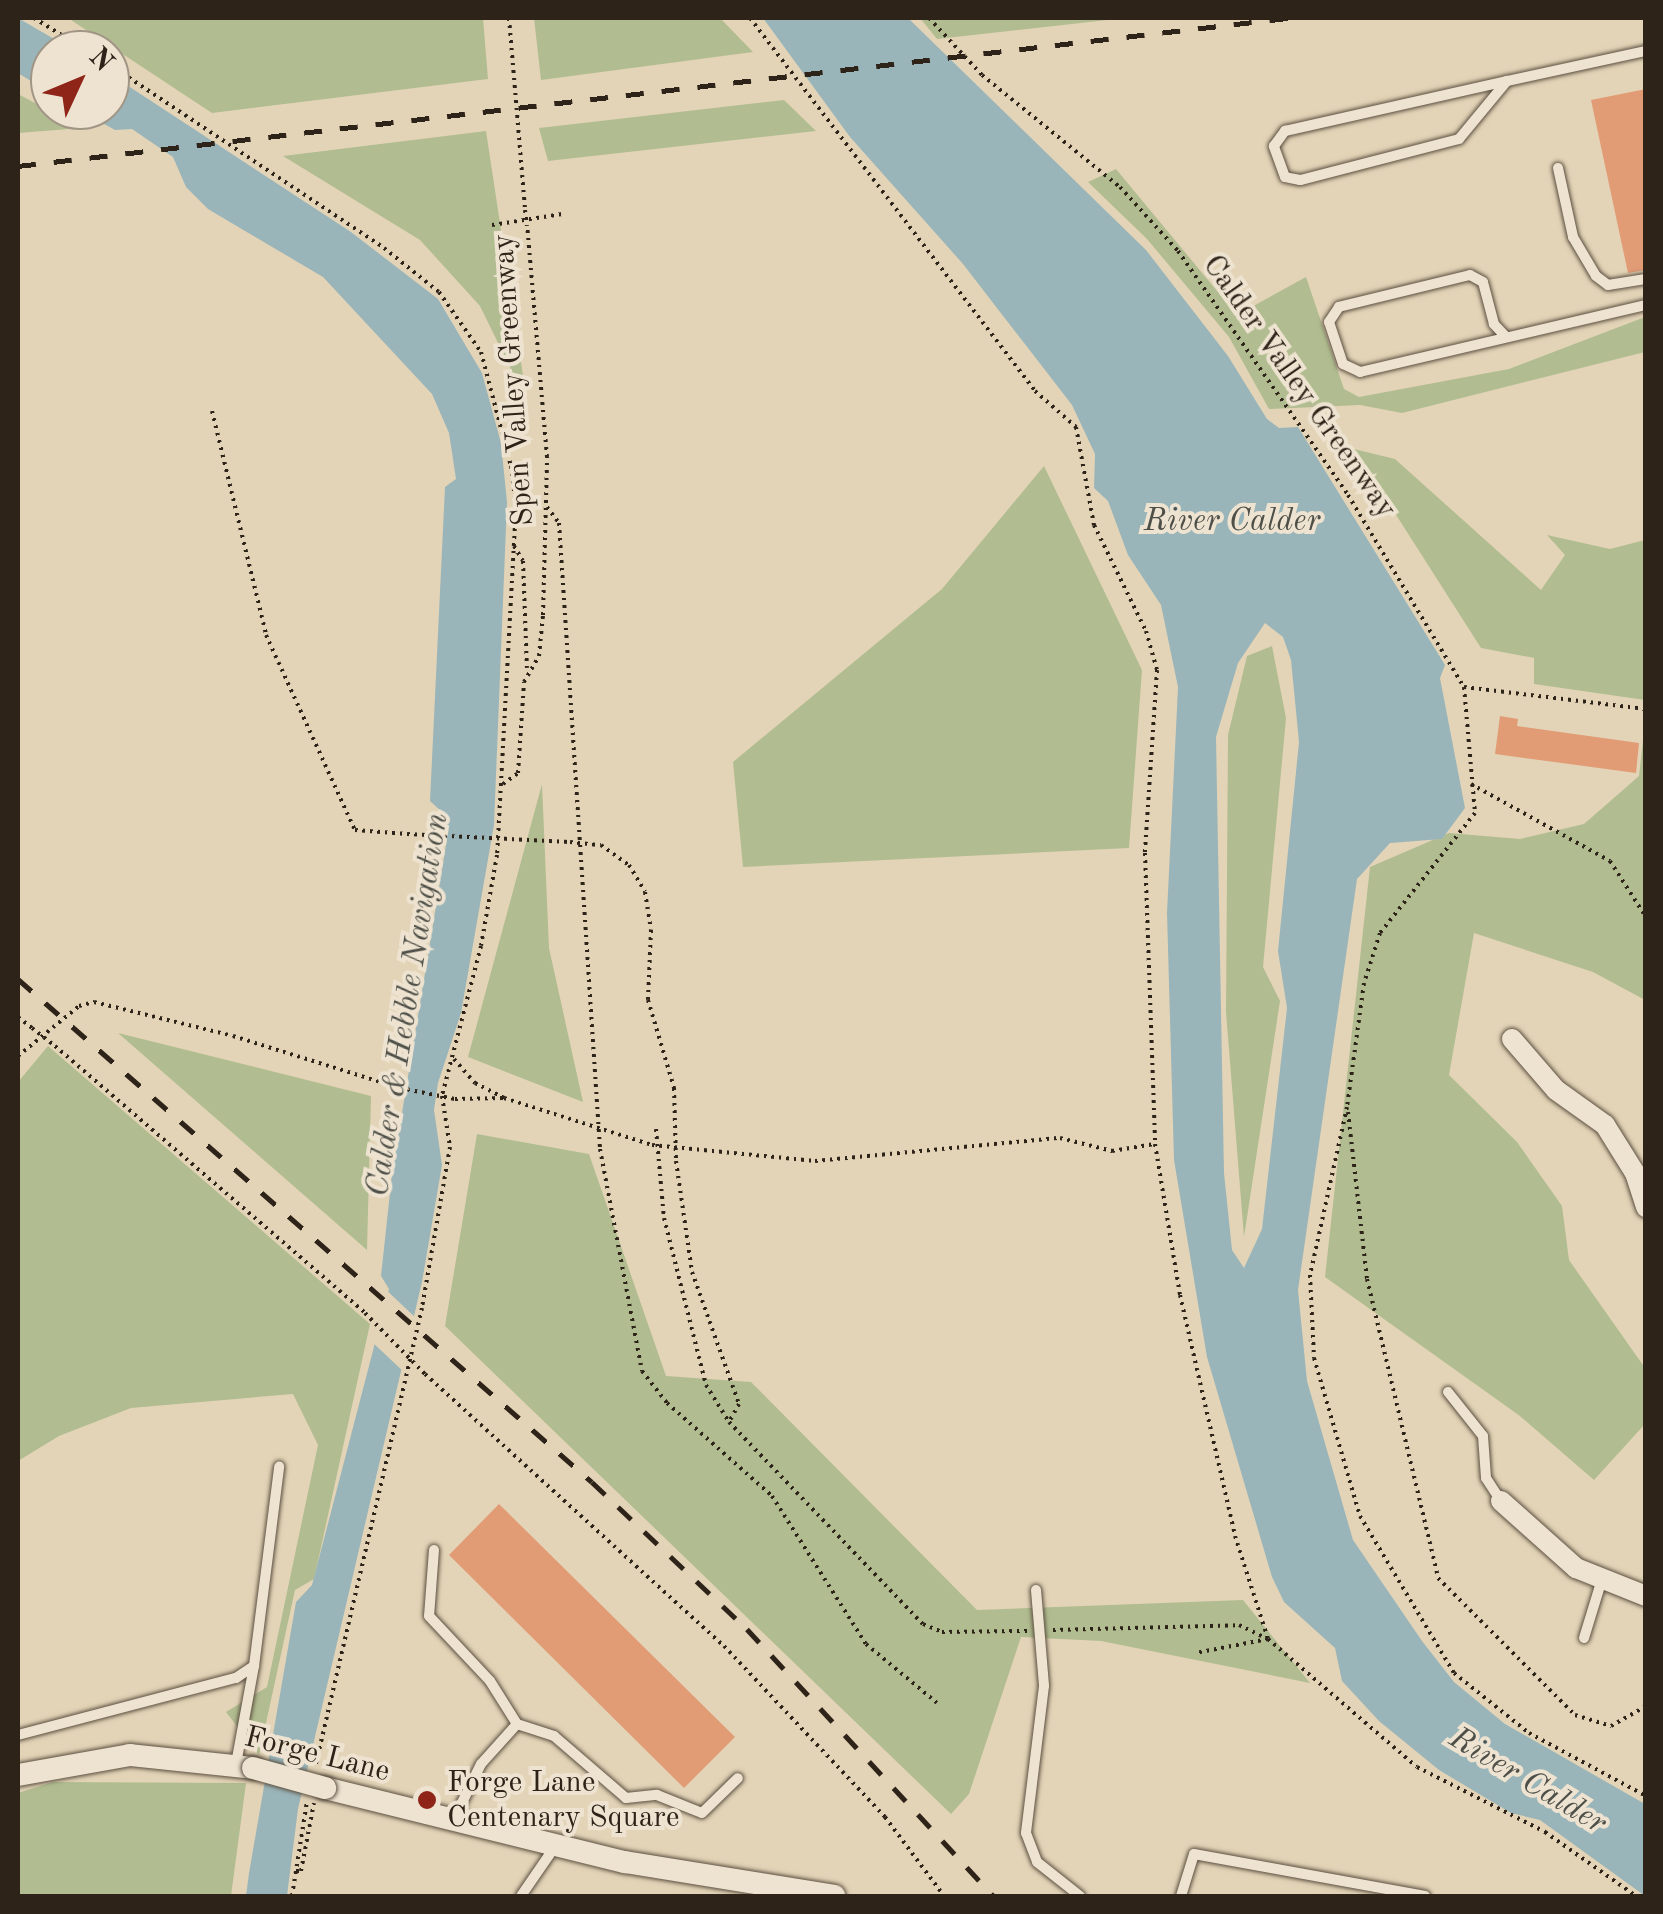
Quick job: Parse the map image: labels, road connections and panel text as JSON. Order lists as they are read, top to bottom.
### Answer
{
  "streets": {
    "street": ["Forge Lane"],
    "path": ["Spen Valley Greenway", "Calder Valley Greenway"]
  },
  "water": ["River Calder", "Calder & Hebble Navigation"],
  "places": ["Forge Lane Centenary Square"],
  "north": "top right"
}
